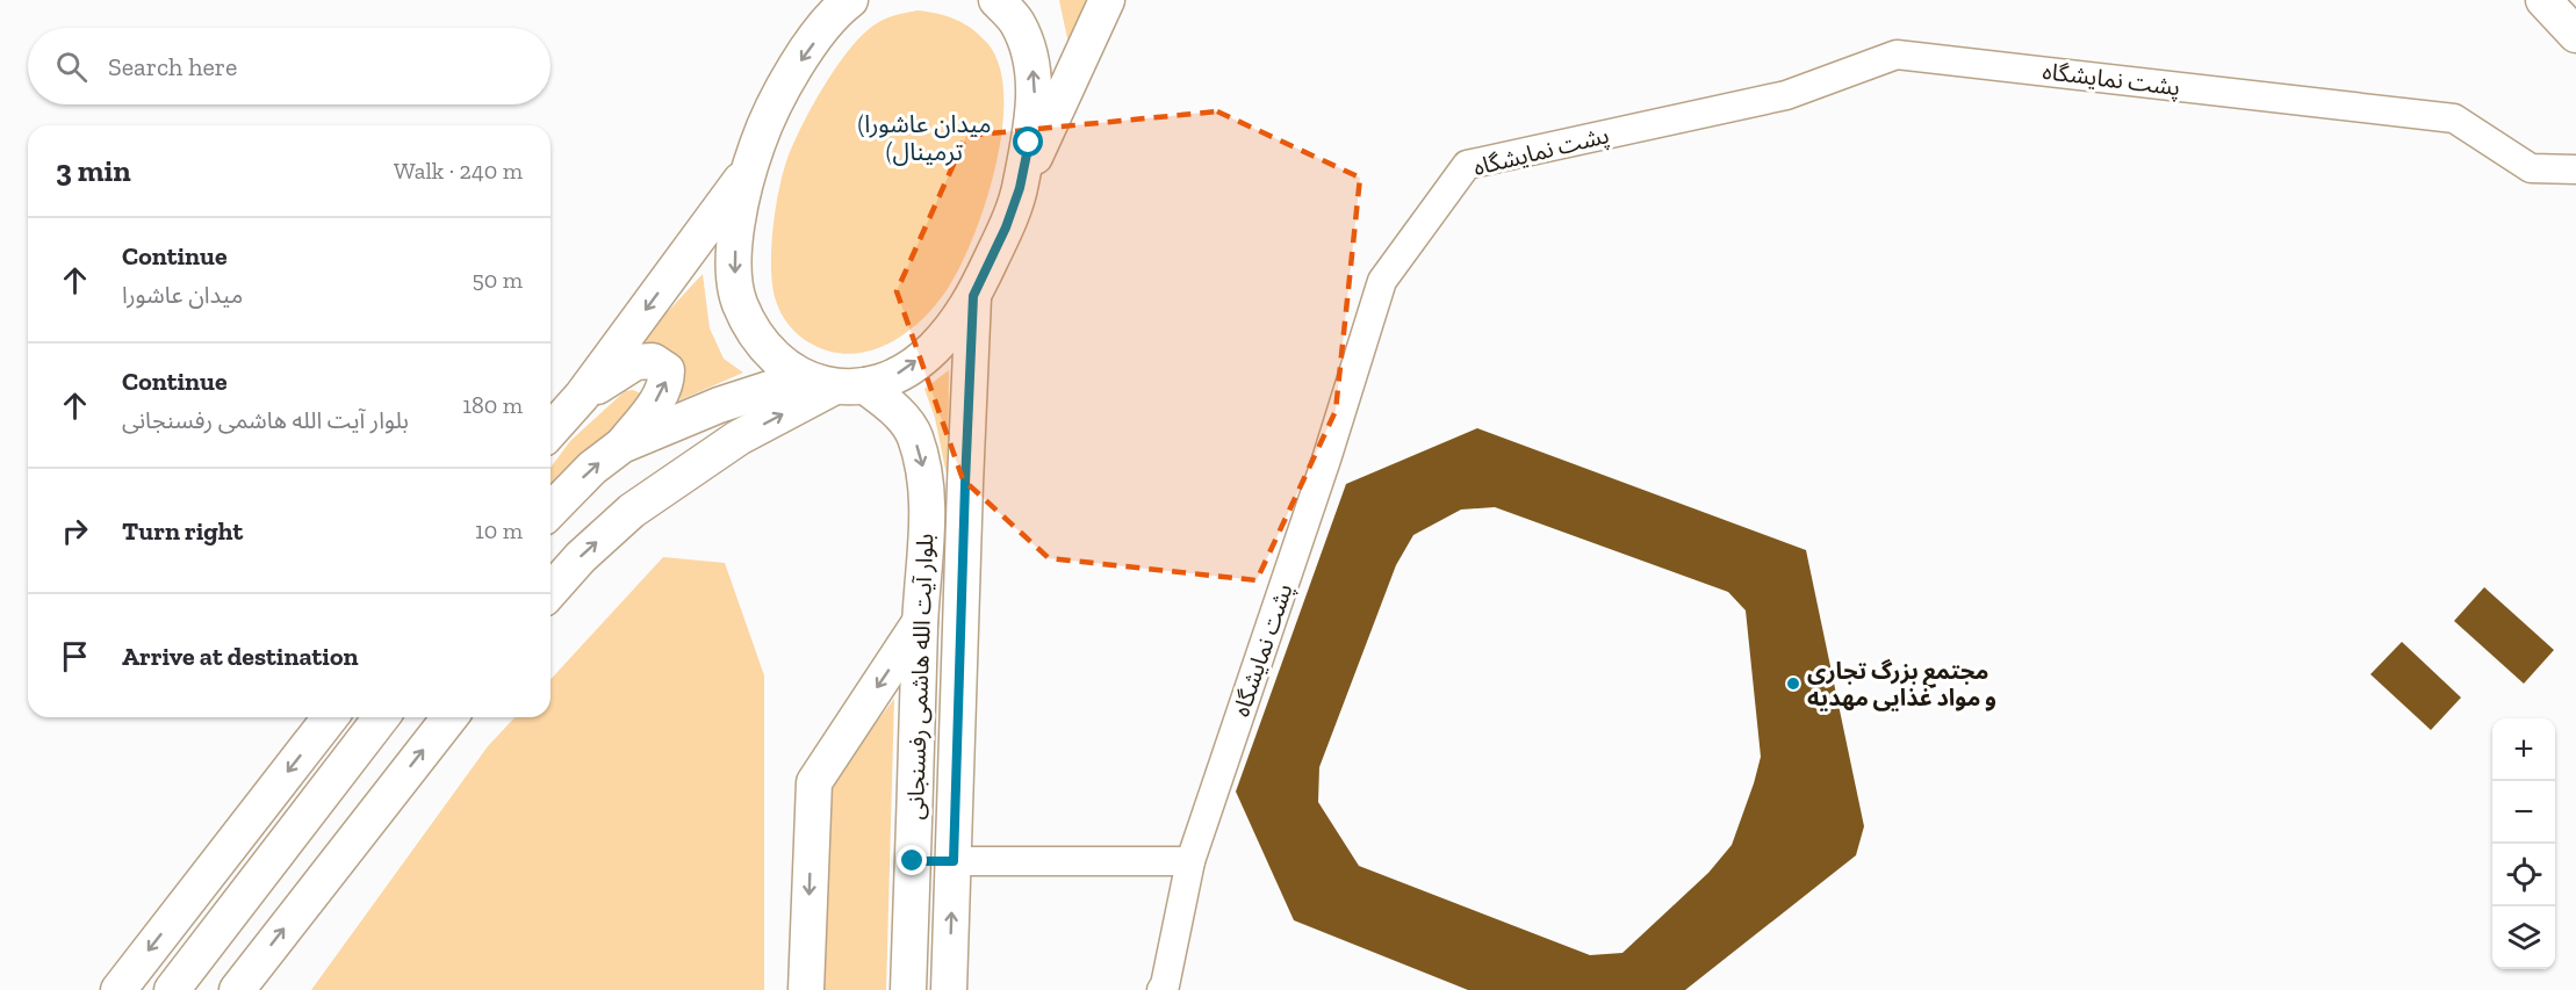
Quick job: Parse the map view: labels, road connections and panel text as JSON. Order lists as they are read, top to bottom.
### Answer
{
  "streets": {
    "main road": ["بلوار آیت الله هاشمی رفسنجانی"],
    "street": ["پشت نمایشگاه"]
  },
  "districts": ["(میدان عاشورا (ترمینال"],
  "places": ["مجتمع بزرگ تجاری و مواد غذایی مهدیه"],
  "page": {
    "search": "Search here",
    "heading": ["3 min", "Walk · 240 m"],
    "list": [
      ["Continue", "میدان عاشورا", "50 m"],
      ["Continue", "بلوار آیت الله هاشمی رفسنجانی", "180 m"],
      ["Turn right", "10 m"],
      "Arrive at destination"
    ],
    "map_buttons": ["+", "−"]
  }
}
